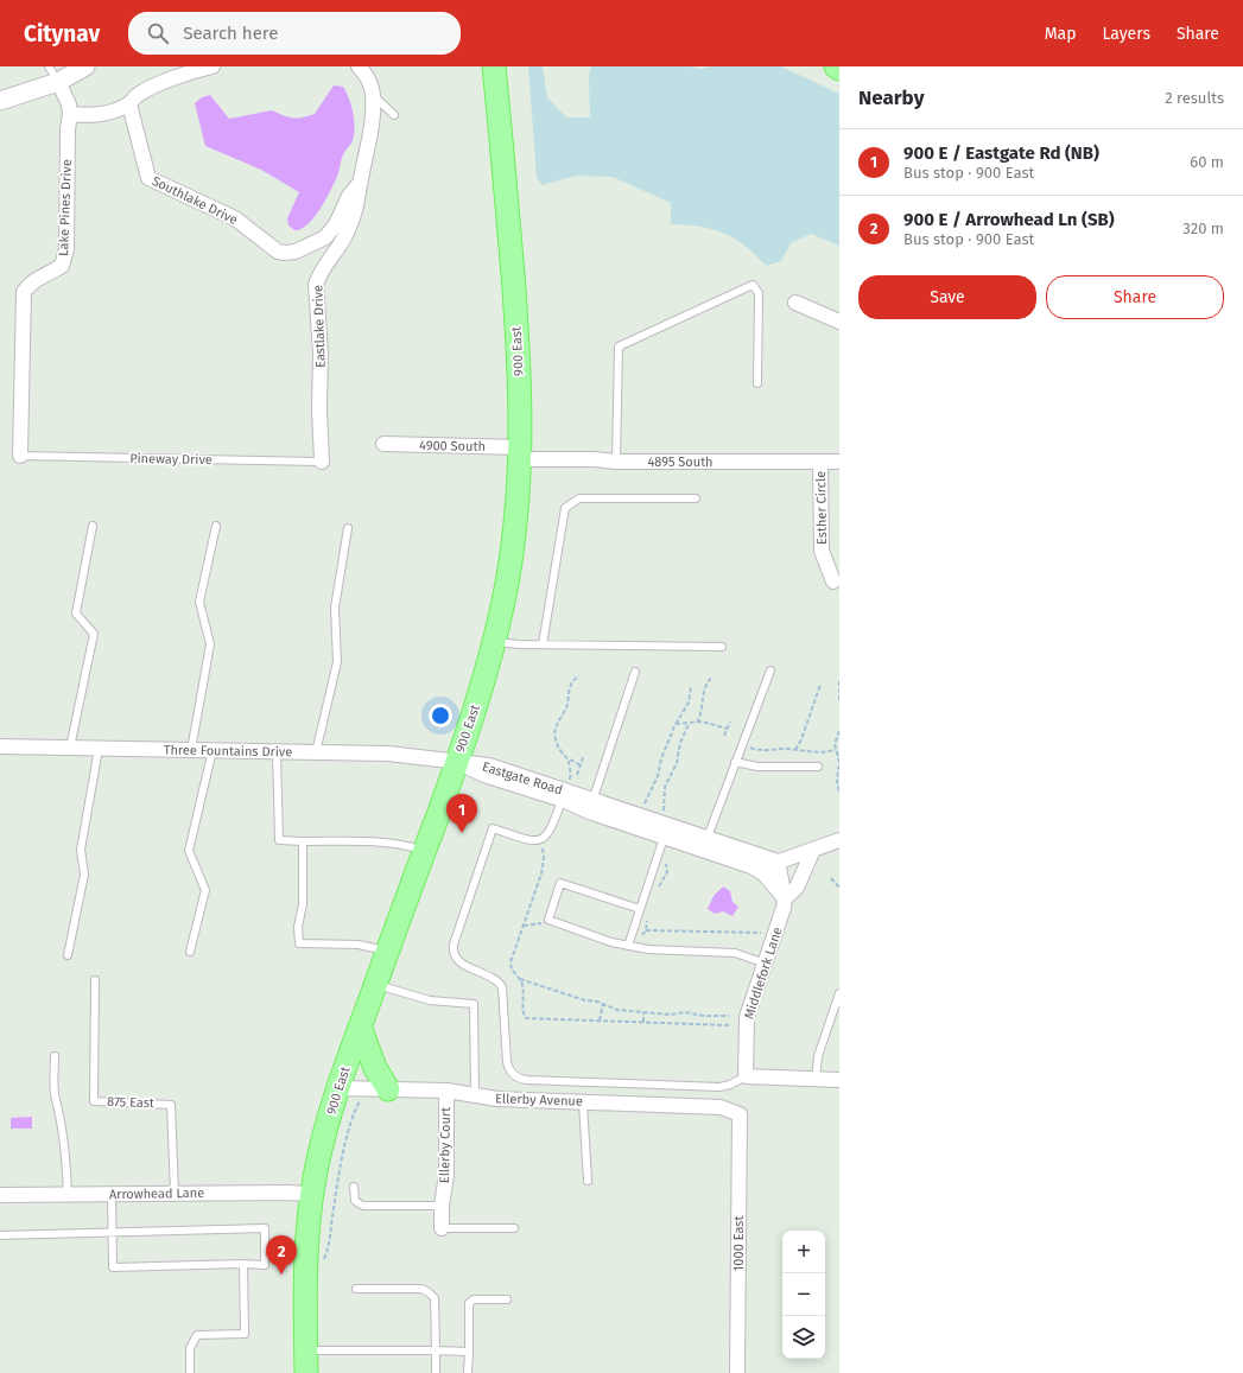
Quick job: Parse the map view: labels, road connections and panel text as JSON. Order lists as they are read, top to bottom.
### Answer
{
  "streets": {
    "main road": ["900 East"],
    "street": [
      "Southlake Drive",
      "Lake Pines Drive",
      "Eastlake Drive",
      "4900 South",
      "4895 South",
      "Esther Circle",
      "Three Fountains Drive",
      "Eastgate Road",
      "Middlefork Lane",
      "Ellerby Avenue",
      "Ellerby Court",
      "Arrowhead Lane",
      "1000 East"
    ],
    "lane": ["Pineway Drive", "875 East"]
  },
  "crossings": [
    ["Southlake Drive", "Eastlake Drive"],
    ["Lake Pines Drive", "Pineway Drive"],
    ["Eastlake Drive", "Pineway Drive"],
    ["900 East", "4900 South"],
    ["900 East", "4895 South"],
    ["900 East", "Three Fountains Drive"],
    ["900 East", "Eastgate Road"],
    ["900 East", "Ellerby Avenue"],
    ["900 East", "Arrowhead Lane"],
    ["4900 South", "4895 South"],
    ["4895 South", "Esther Circle"],
    ["Three Fountains Drive", "Eastgate Road"],
    ["Eastgate Road", "Middlefork Lane"],
    ["Ellerby Avenue", "Ellerby Court"],
    ["Ellerby Avenue", "1000 East"],
    ["875 East", "Arrowhead Lane"]
  ],
  "page": {
    "header": "Citynav",
    "search": "Search here",
    "nav": ["Map", "Layers", "Share"],
    "heading": ["Nearby", "2 results"],
    "list": [
      {
        "mark": "1",
        "name": "900 E / Eastgate Rd (NB)",
        "note": "Bus stop · 900 East",
        "value": "60 m"
      },
      {
        "mark": "2",
        "name": "900 E / Arrowhead Ln (SB)",
        "note": "Bus stop · 900 East",
        "value": "320 m"
      }
    ],
    "buttons": ["Save", "Share"],
    "pins": ["1", "2"],
    "map_buttons": ["+", "−"]
  }
}
